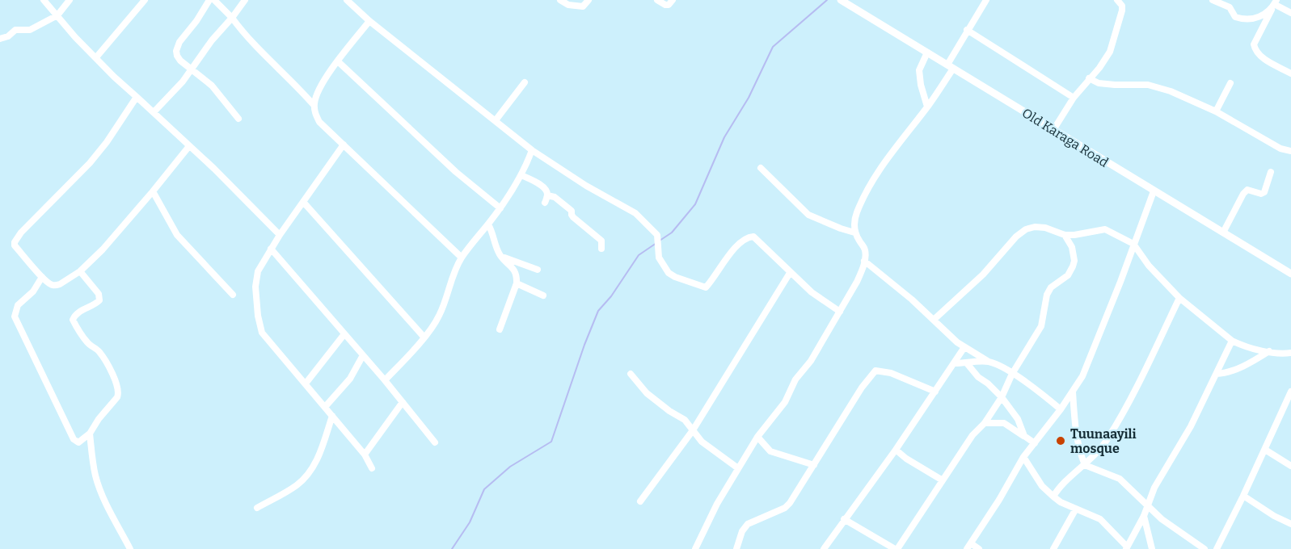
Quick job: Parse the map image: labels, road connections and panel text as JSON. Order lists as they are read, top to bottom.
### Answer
{
  "streets": {
    "street": ["Old Karaga Road"]
  },
  "places": ["Tuunaayili mosque"]
}
